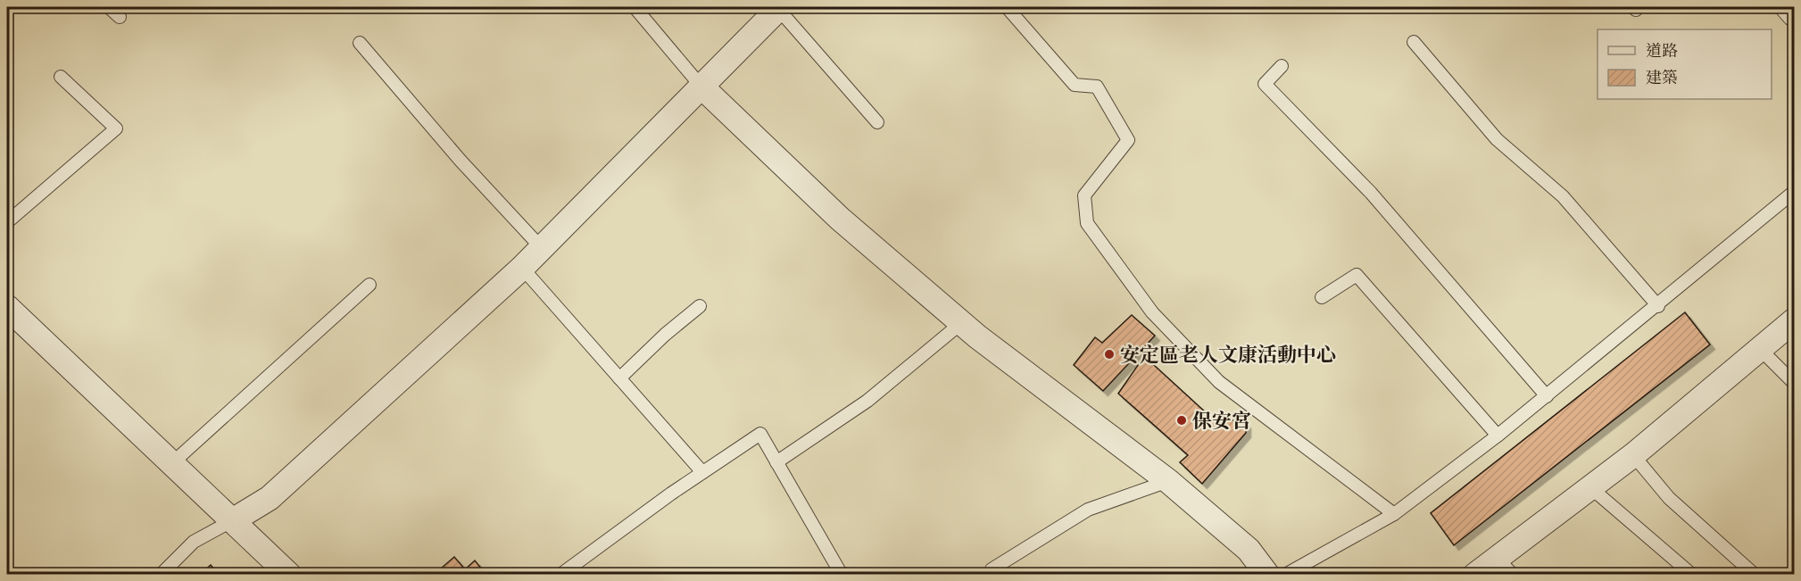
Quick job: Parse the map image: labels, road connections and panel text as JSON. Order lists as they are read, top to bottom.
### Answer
{
  "places": ["安定區老人文康活動中心", "保安宮"],
  "legend": ["道路", "建築"]
}
